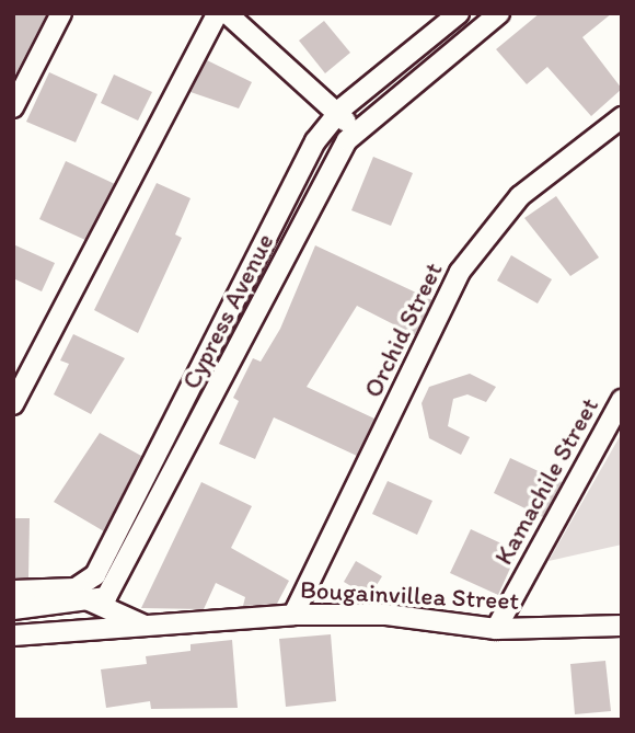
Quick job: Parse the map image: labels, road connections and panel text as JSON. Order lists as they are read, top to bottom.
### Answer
{
  "streets": {
    "street": [
      "Cypress Avenue",
      "Orchid Street",
      "Kamachile Street",
      "Bougainvillea Street"
    ]
  },
  "crossings": [
    ["Cypress Avenue", "Bougainvillea Street"],
    ["Orchid Street", "Bougainvillea Street"],
    ["Kamachile Street", "Bougainvillea Street"]
  ]
}
